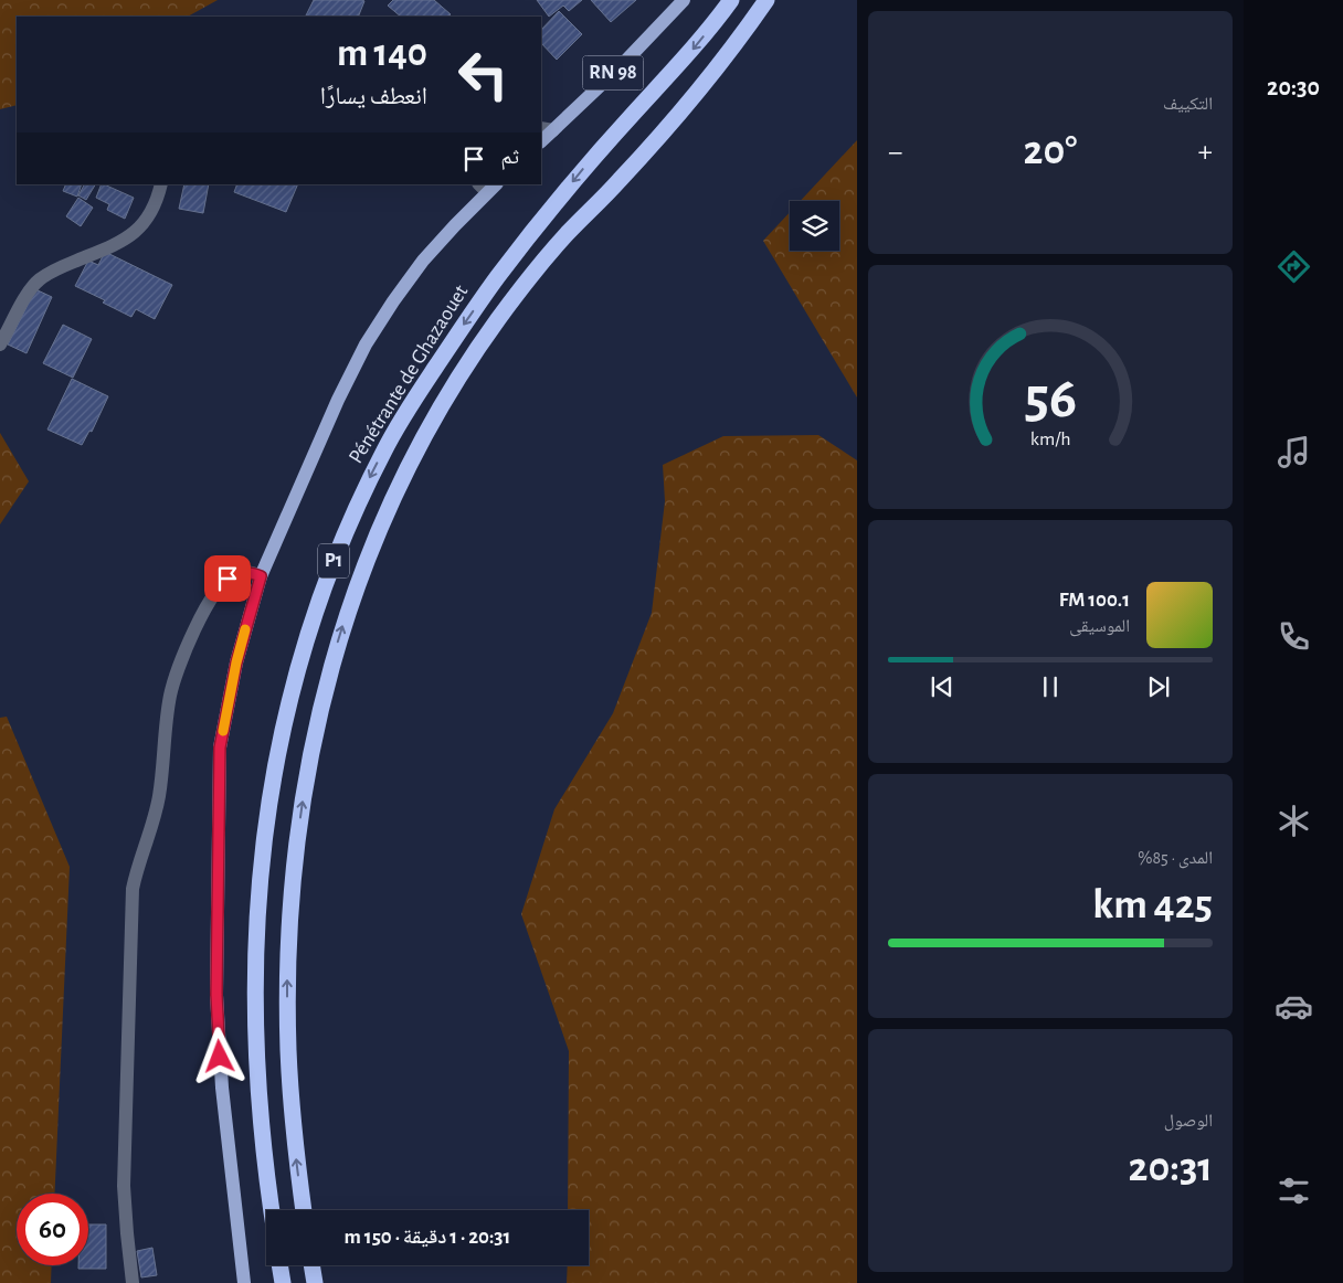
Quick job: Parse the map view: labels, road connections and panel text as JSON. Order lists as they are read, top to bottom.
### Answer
{
  "streets": {
    "highway": ["Pénétrante de Ghazaouet", "P1"],
    "main road": ["RN 98"]
  },
  "page": {
    "tabs": "20:30",
    "tile": [
      "التكييف",
      ["المدى · 85%", "425 km"],
      ["الوصول", "20:31"]
    ],
    "turn": ["140 m", "انعطف يسارًا"],
    "heat": ["−", "20°", "+"],
    "then": "ثم",
    "song": ["100.1 FM", "الموسيقى"],
    "limit": "60",
    "trip": "20:31 · 1 دقيقة · 150 m",
    "gauge": ["56", "km/h"]
  }
}
